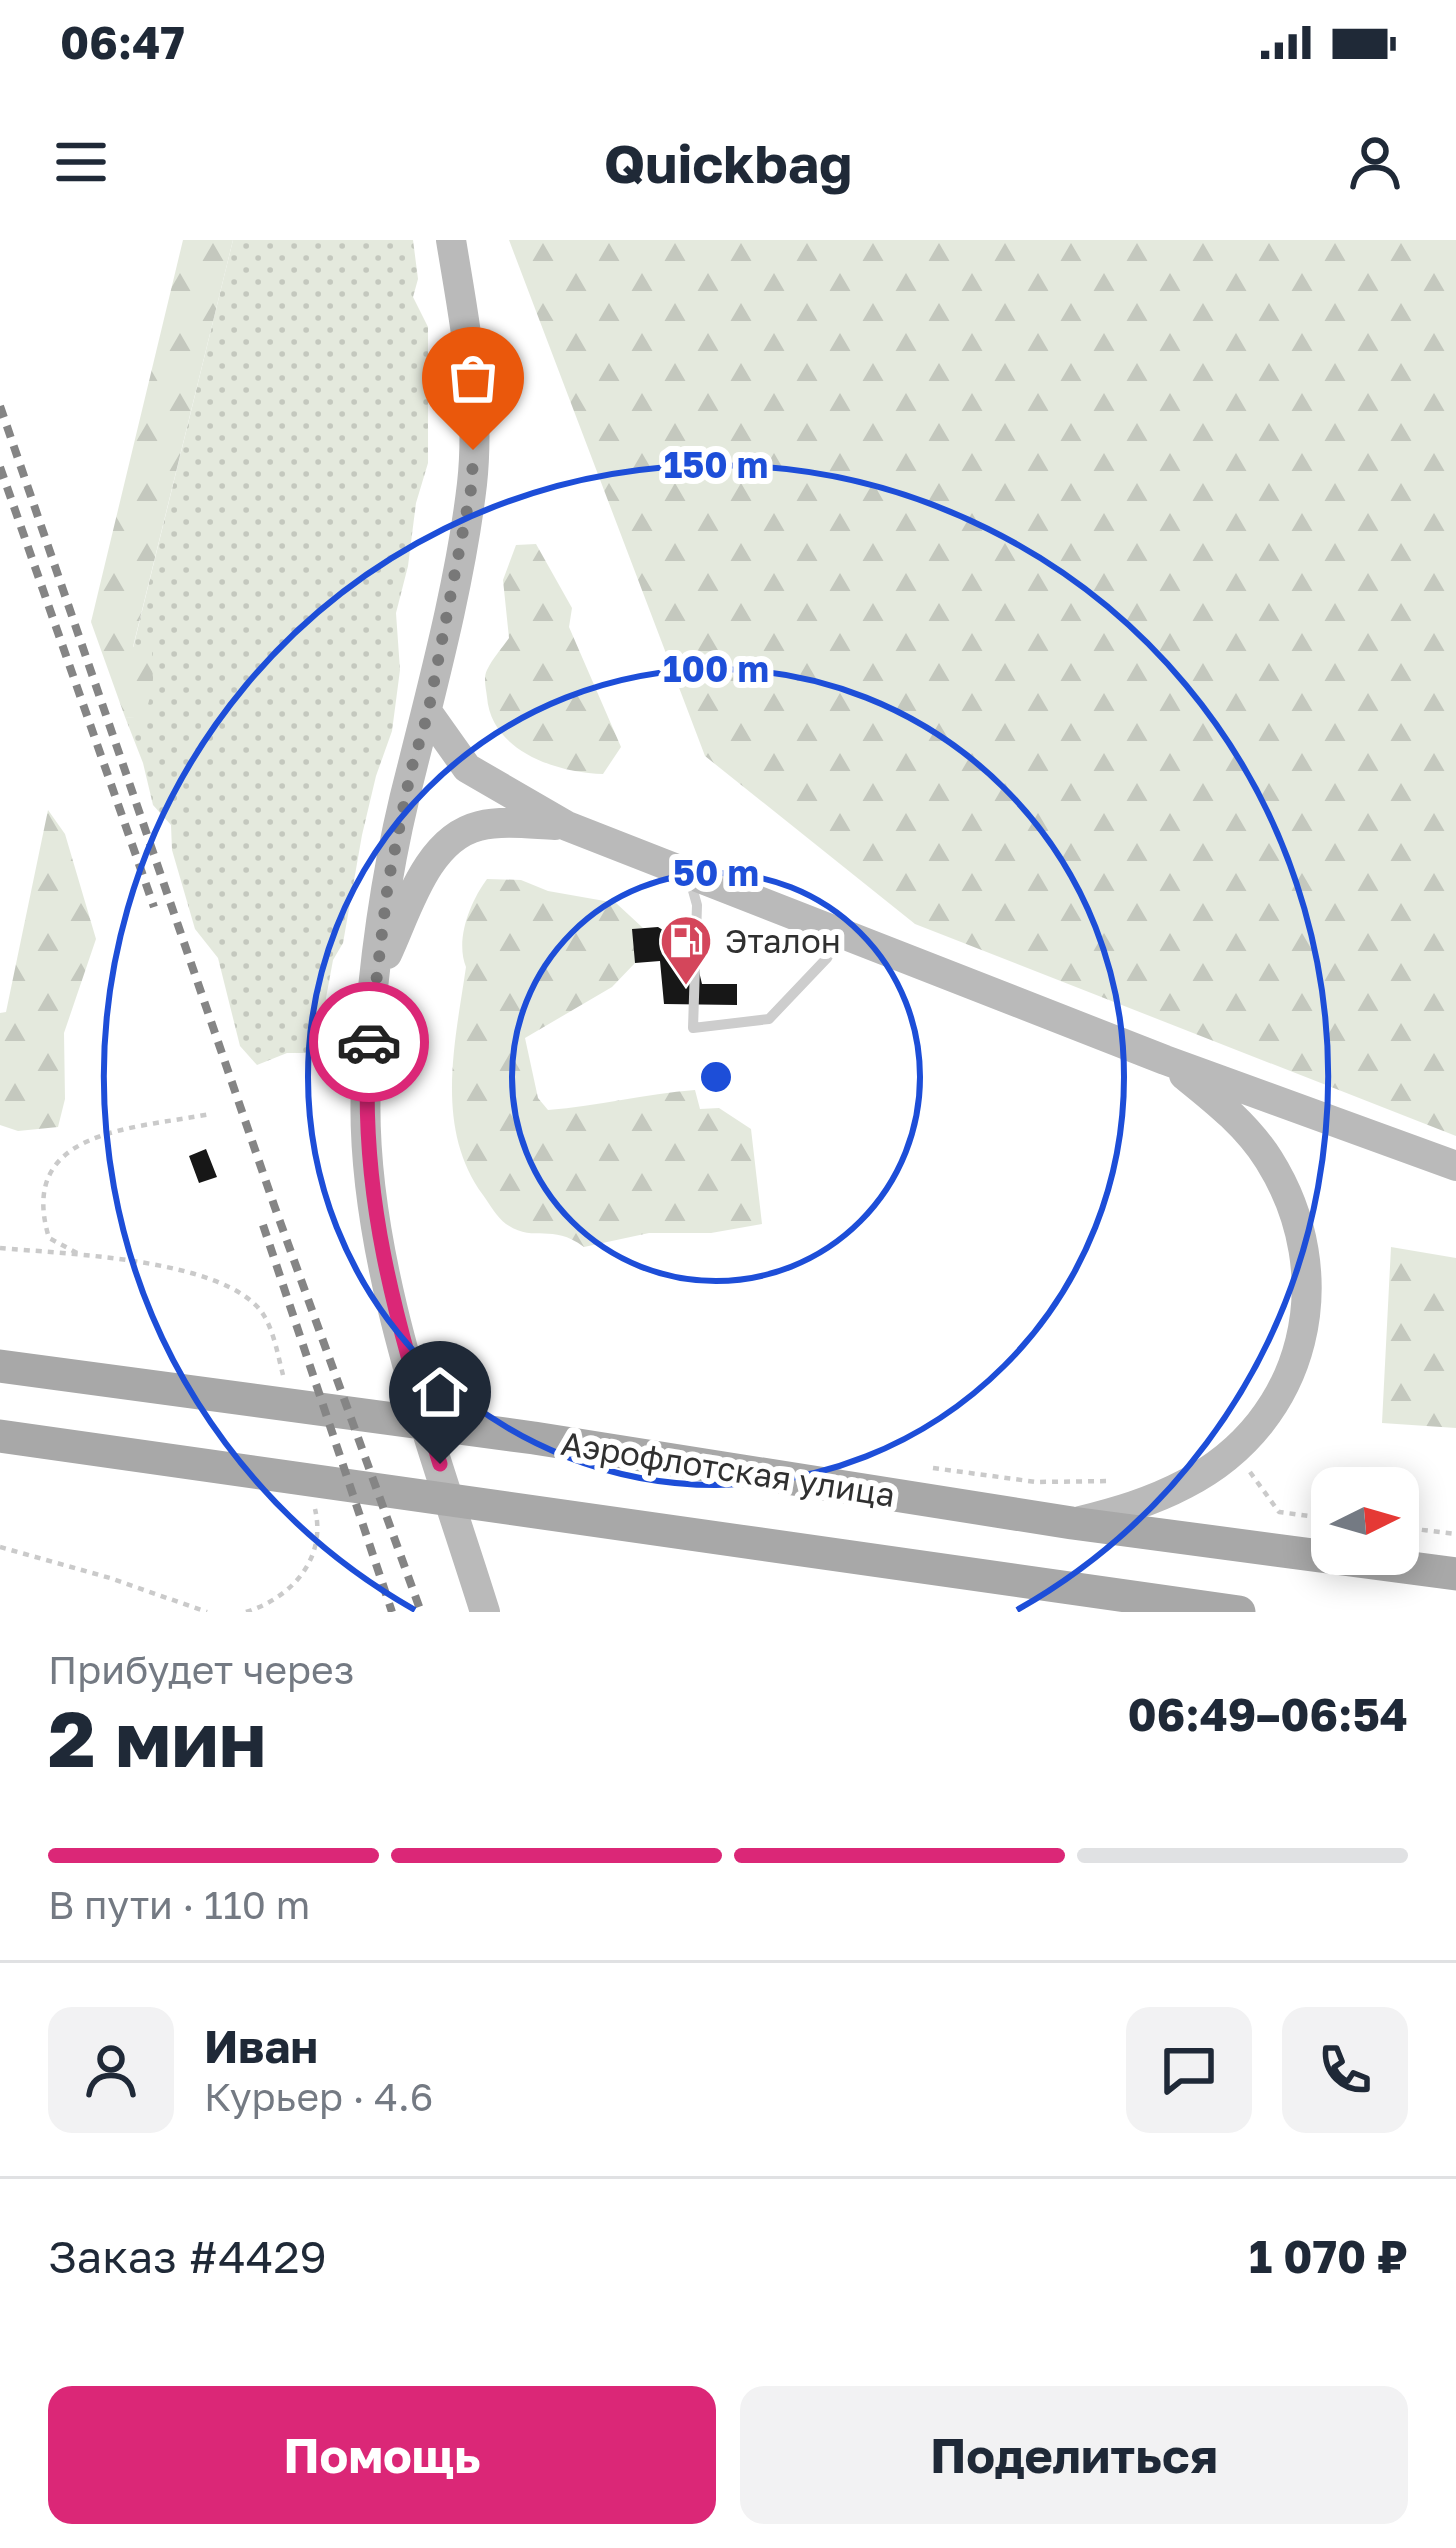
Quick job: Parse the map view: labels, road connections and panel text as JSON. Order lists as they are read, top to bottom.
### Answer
{
  "streets": {
    "main road": ["Аэрофлотская улица"]
  },
  "places": {
    "fuel station": ["Эталон"]
  },
  "north": "right",
  "page": {
    "status": "06:47",
    "header": "Quickbag",
    "heading": ["2 мин", "Прибудет через", "06:49–06:54"],
    "panel": [
      "Иван",
      "Курьер · 4.6",
      "Заказ #4429",
      "1 070 ₽"
    ],
    "bar": "В пути · 110 m",
    "buttons": ["Помощь", "Поделиться"]
  },
  "rings": ["150 m", "100 m", "50 m"]
}
